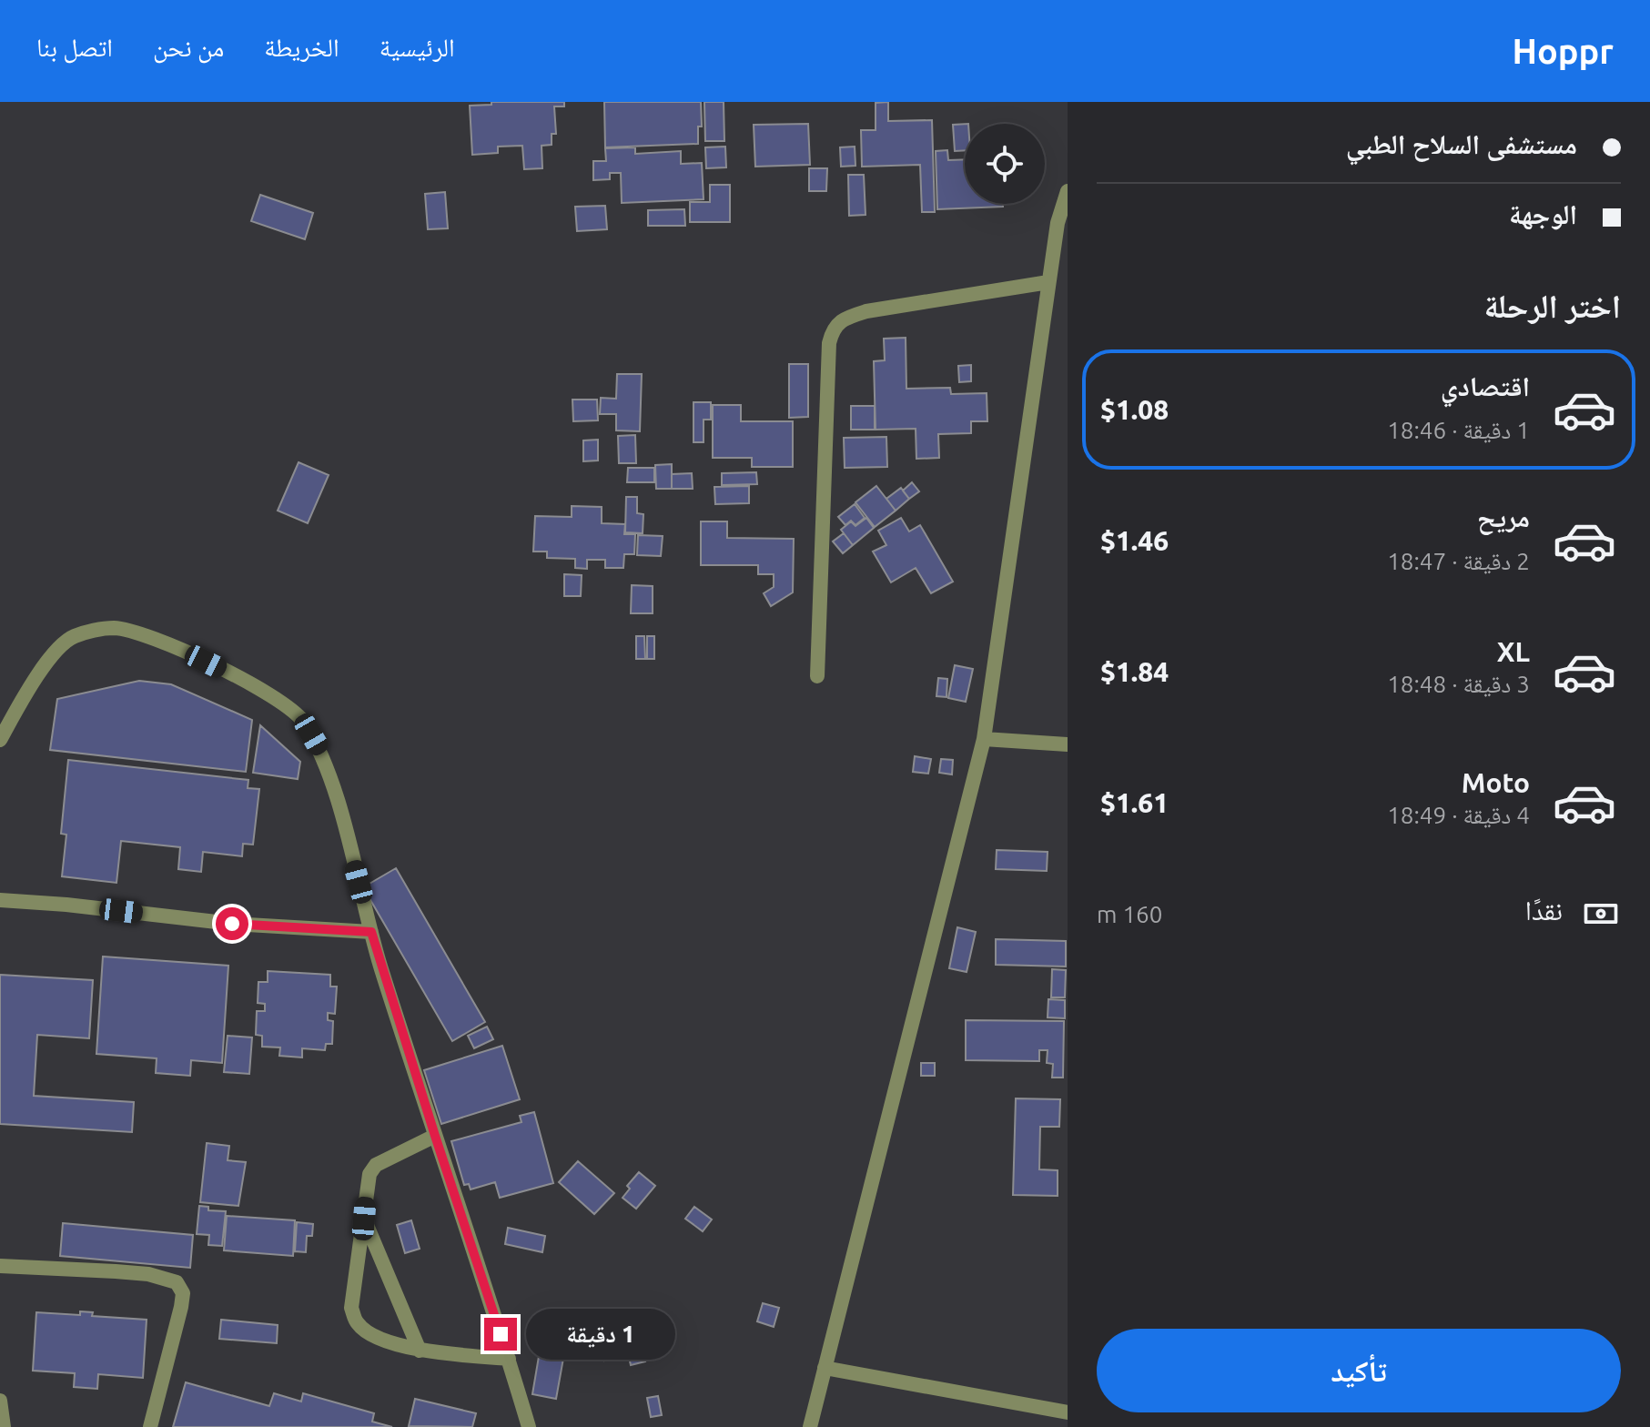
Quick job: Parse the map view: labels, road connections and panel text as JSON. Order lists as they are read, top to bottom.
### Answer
{
  "page": {
    "header": "Hoppr",
    "nav": [
      "الرئيسية",
      "الخريطة",
      "من نحن",
      "اتصل بنا"
    ],
    "banner": ["مستشفى السلاح الطبي", "الوجهة"],
    "heading": "اختر الرحلة",
    "list": [
      {
        "name": "اقتصادي",
        "note": "1 دقيقة · 18:46",
        "value": "$1.08"
      },
      {
        "name": "مريح",
        "note": "2 دقيقة · 18:47",
        "value": "$1.46"
      },
      {
        "name": "XL",
        "note": "3 دقيقة · 18:48",
        "value": "$1.84"
      },
      {
        "name": "Moto",
        "note": "4 دقيقة · 18:49",
        "value": "$1.61"
      }
    ],
    "pay": ["نقدًا", "160 m"],
    "bubble": "1 دقيقة",
    "buttons": "تأكيد"
  }
}
